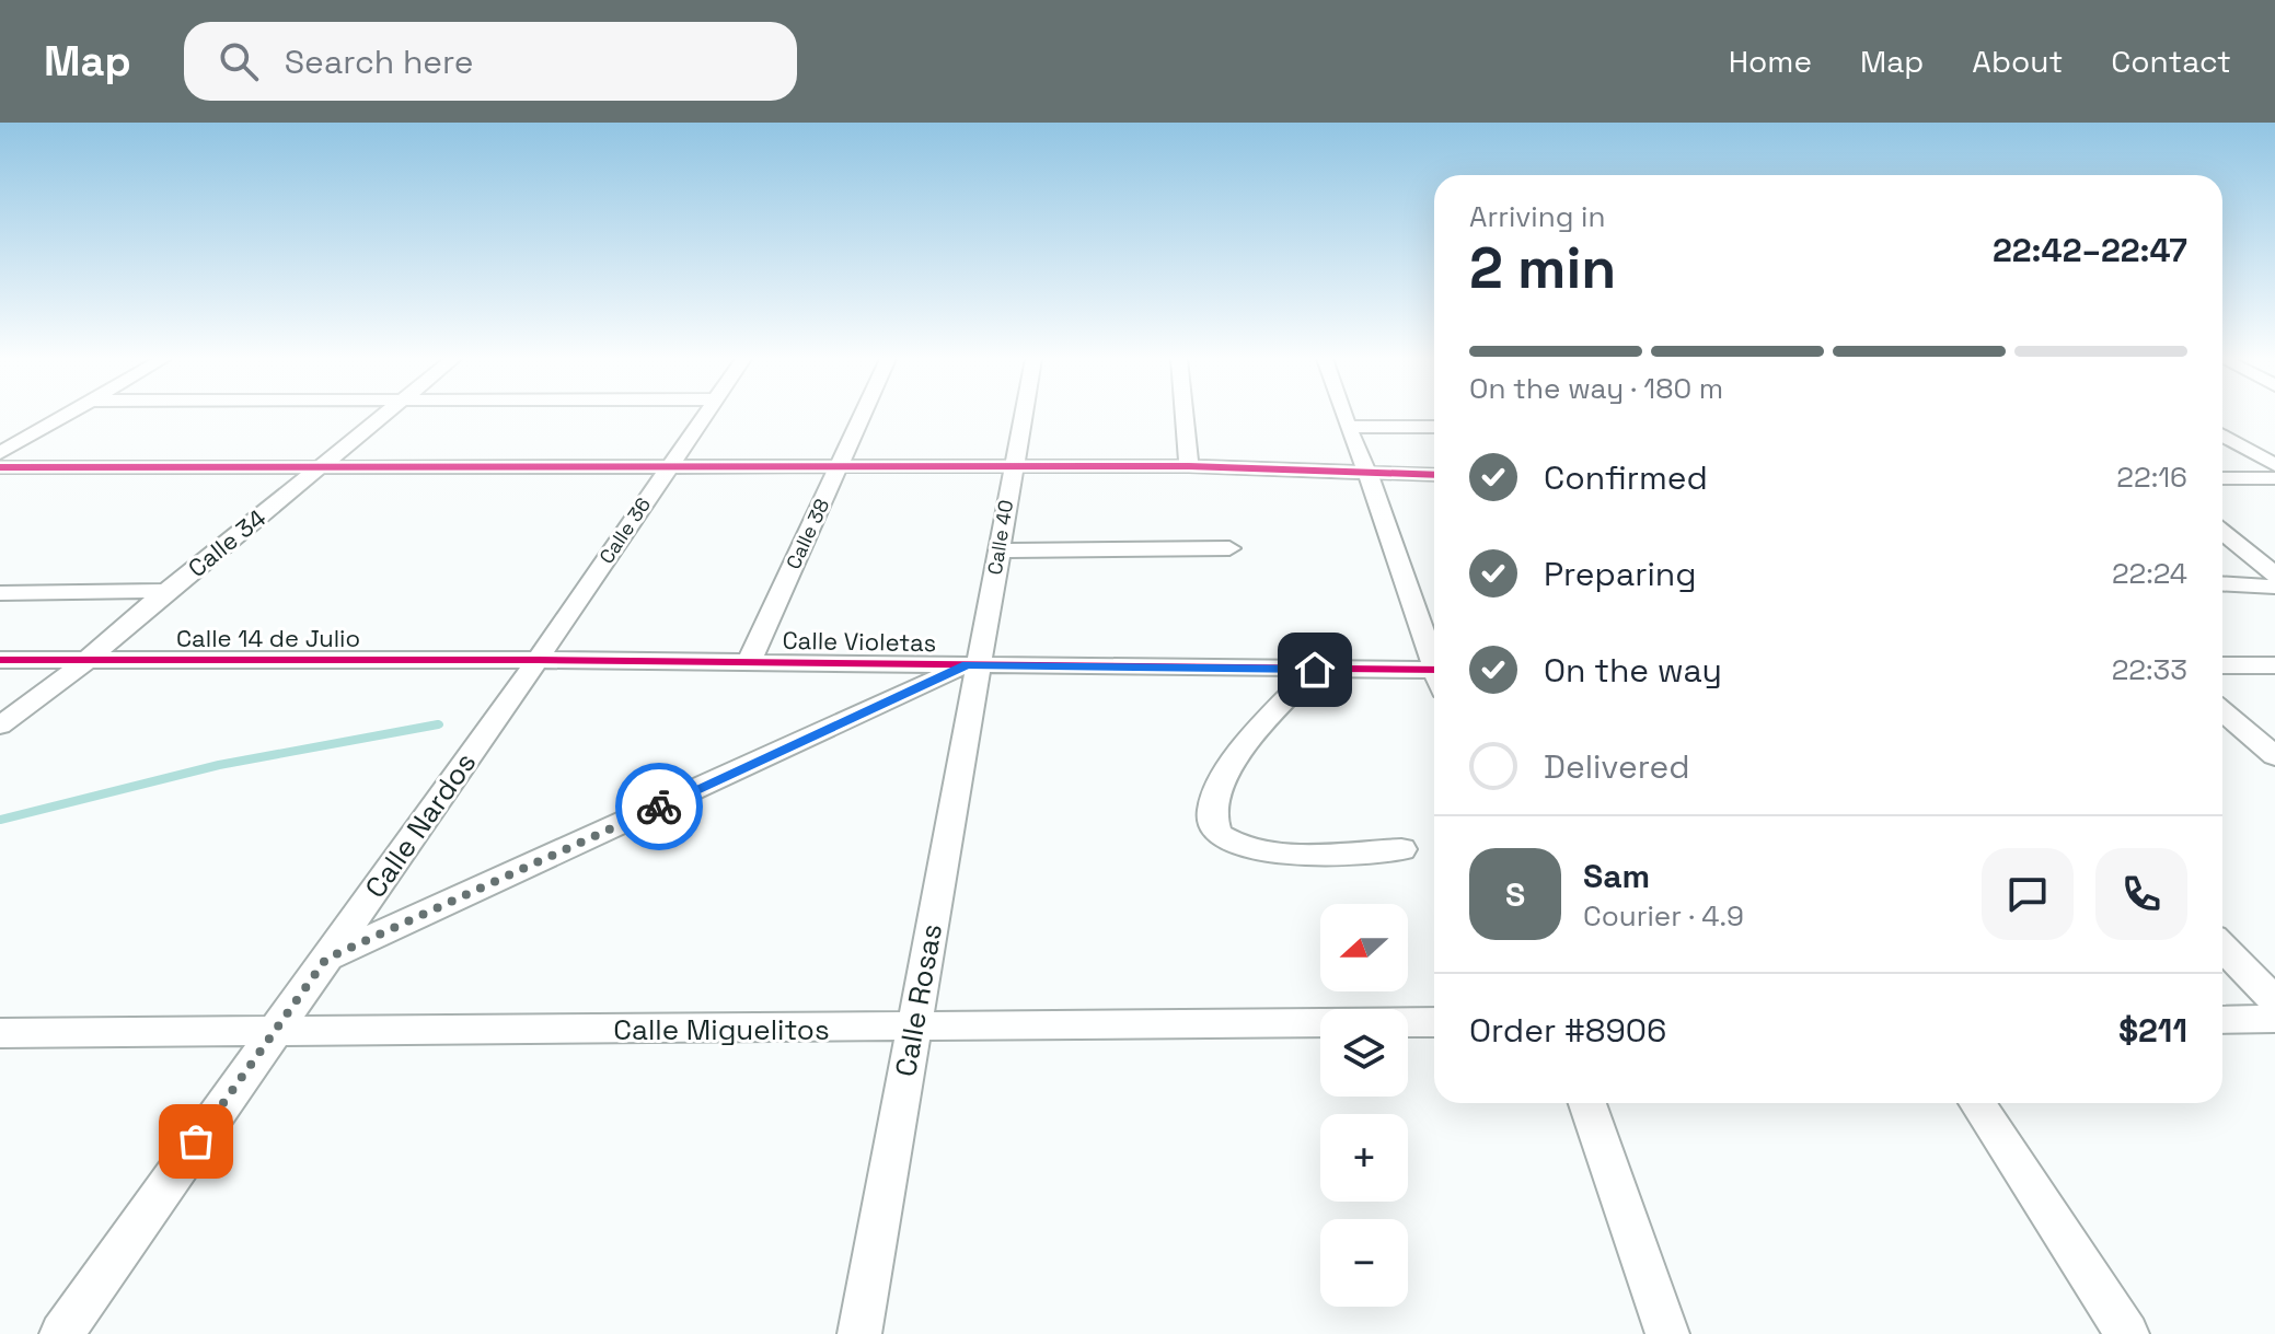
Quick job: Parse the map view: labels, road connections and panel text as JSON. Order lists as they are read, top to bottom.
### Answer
{
  "streets": {
    "street": [
      "Calle 36",
      "Calle 38",
      "Calle 40",
      "Calle 34",
      "Calle 14 de Julio",
      "Calle Violetas",
      "Calle Nardos",
      "Calle Rosas",
      "Calle Miguelitos"
    ]
  },
  "crossings": [
    ["Calle 36", "Calle 14 de Julio"],
    ["Calle 36", "Calle Violetas"],
    ["Calle 36", "Calle Nardos"],
    ["Calle 38", "Calle Violetas"],
    ["Calle 40", "Calle Violetas"],
    ["Calle 40", "Calle Rosas"],
    ["Calle 34", "Calle 14 de Julio"],
    ["Calle 14 de Julio", "Calle Violetas"],
    ["Calle 14 de Julio", "Calle Nardos"],
    ["Calle Violetas", "Calle Nardos"],
    ["Calle Violetas", "Calle Rosas"],
    ["Calle Nardos", "Calle Miguelitos"],
    ["Calle Rosas", "Calle Miguelitos"]
  ],
  "north": "left",
  "page": {
    "header": "Map",
    "search": "Search here",
    "nav": [
      "Home",
      "Map",
      "About",
      "Contact"
    ],
    "heading": ["2 min", "Arriving in", "22:42–22:47"],
    "panel": [
      "Sam",
      "Courier · 4.9",
      "Order #8906",
      "$211"
    ],
    "bar": "On the way · 180 m",
    "list": [
      ["Confirmed", "22:16"],
      ["Preparing", "22:24"],
      ["On the way", "22:33"],
      "Delivered"
    ],
    "round": "S",
    "map_buttons": ["+", "−"]
  }
}
